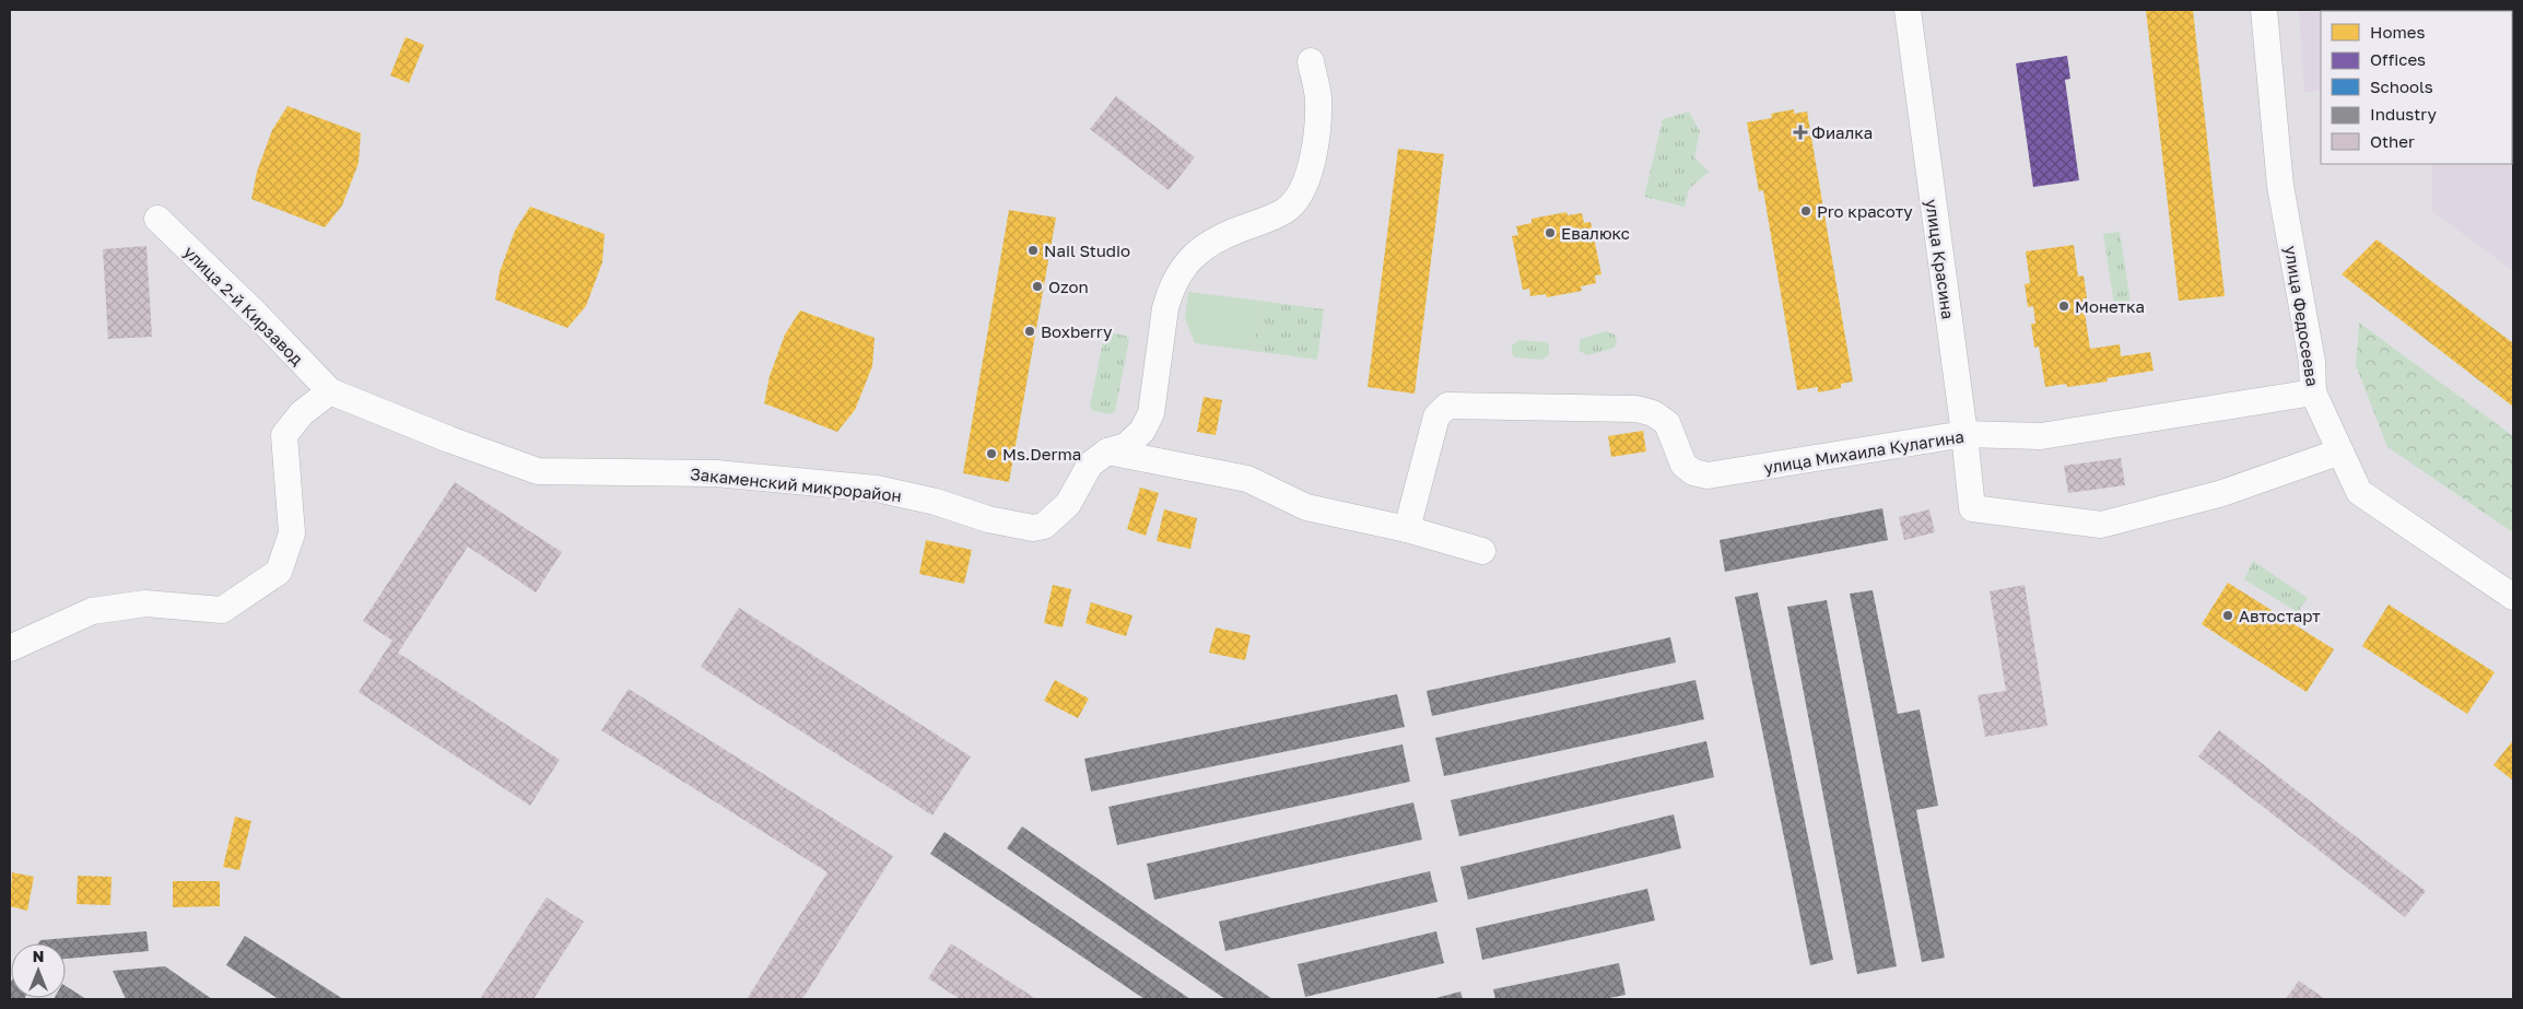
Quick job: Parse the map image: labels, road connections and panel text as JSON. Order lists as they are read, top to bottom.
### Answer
{
  "streets": {
    "street": [
      "улица Красина",
      "улица 2-й Кирзавод",
      "улица Федосеева",
      "улица Михаила Кулагина",
      "Закаменский микрорайон"
    ]
  },
  "crossings": [
    ["улица Красина", "улица Федосеева"],
    ["улица Красина", "улица Михаила Кулагина"],
    ["улица 2-й Кирзавод", "Закаменский микрорайон"],
    ["улица Федосеева", "улица Михаила Кулагина"]
  ],
  "places": {
    "health": ["Фиалка"],
    "other": [
      "Pro красоту",
      "Евалюкс",
      "Nail Studio",
      "Ozon",
      "Монетка",
      "Boxberry",
      "Ms.Derma",
      "Автостарт"
    ]
  },
  "legend": [
    "Homes",
    "Offices",
    "Schools",
    "Industry",
    "Other"
  ],
  "north": "top"
}
